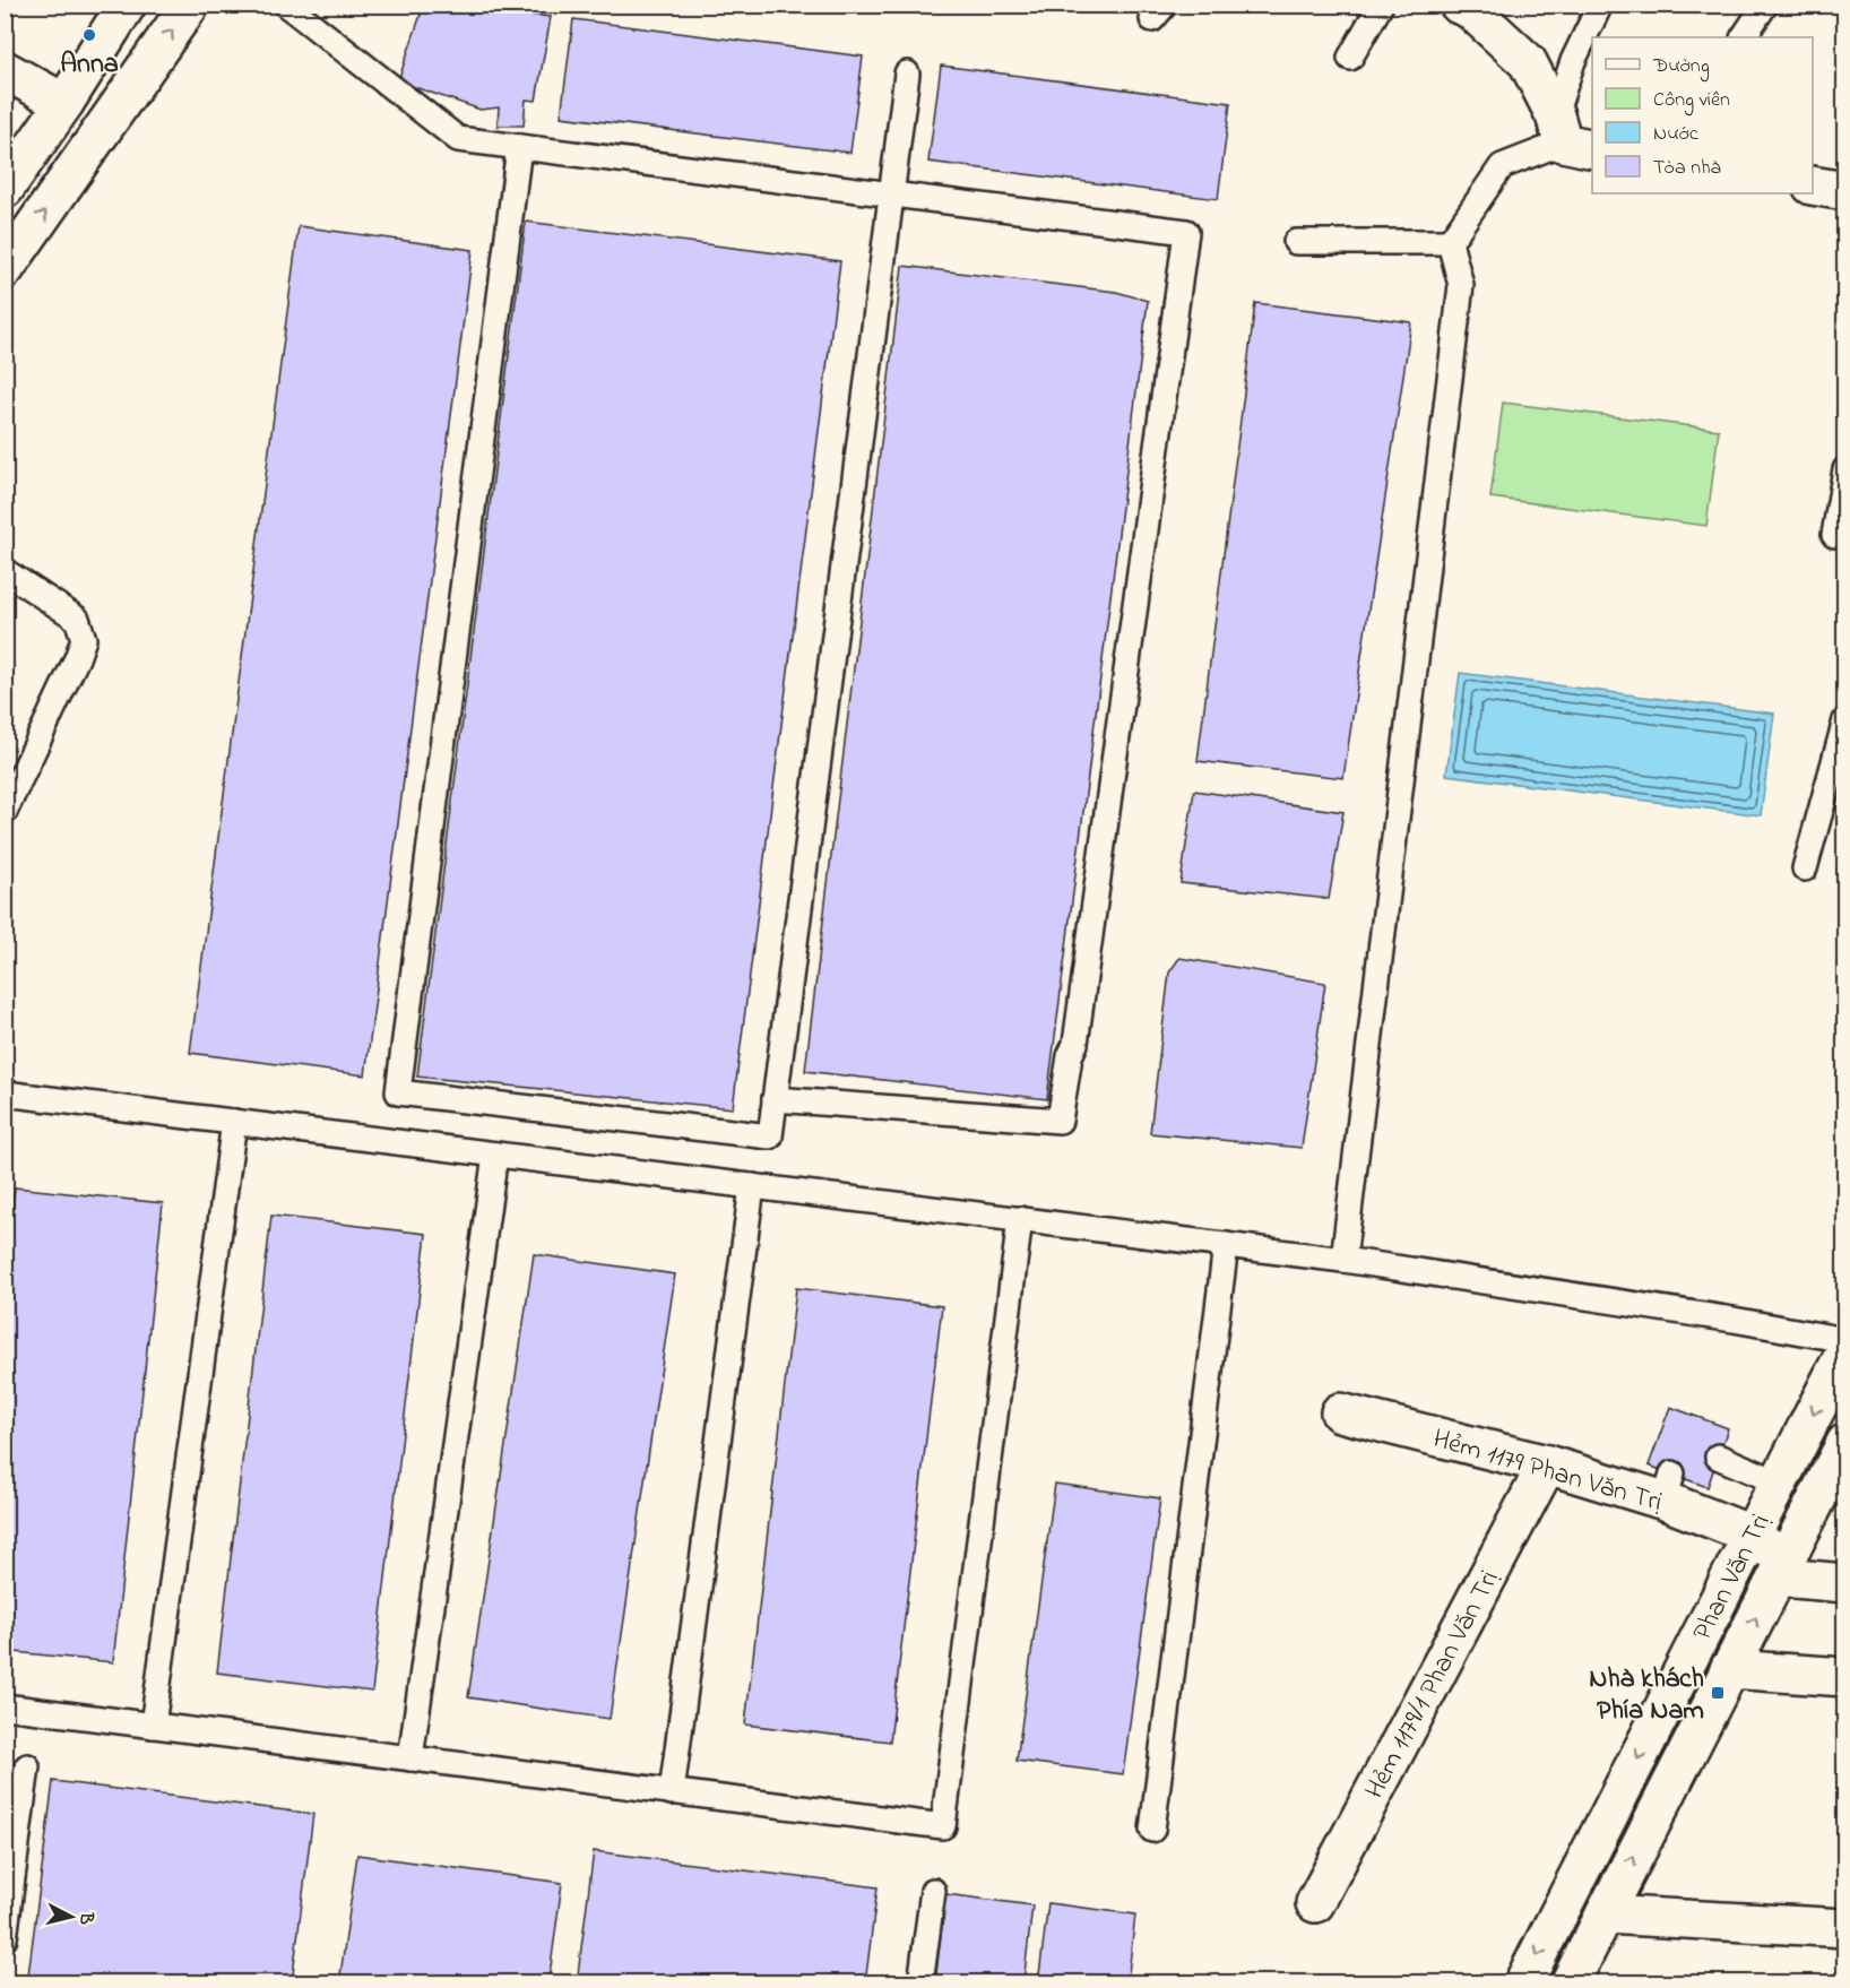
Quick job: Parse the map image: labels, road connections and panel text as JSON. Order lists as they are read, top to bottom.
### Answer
{
  "streets": {
    "main road": ["Hẻm 1179 Phan Văn Trị", "Phan Văn Trị", "Hẻm 1179/1 Phan Văn Trị"]
  },
  "crossings": [
    ["Hẻm 1179 Phan Văn Trị", "Phan Văn Trị"],
    ["Hẻm 1179 Phan Văn Trị", "Hẻm 1179/1 Phan Văn Trị"]
  ],
  "places": {
    "other": ["Anna"],
    "transit": ["Nhà khách Phía Nam"]
  },
  "legend": [
    "Đường",
    "Công viên",
    "Nước",
    "Tòa nhà"
  ],
  "north": "right"
}
